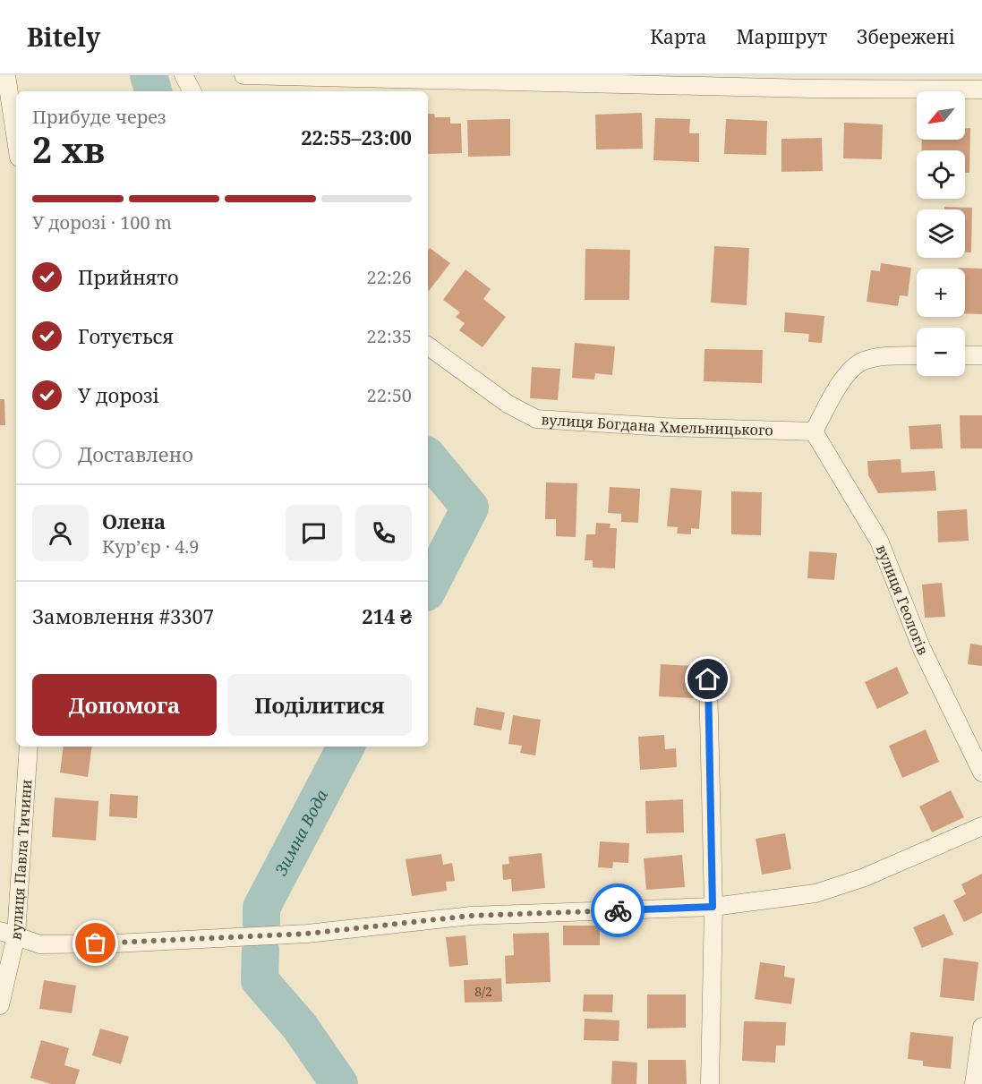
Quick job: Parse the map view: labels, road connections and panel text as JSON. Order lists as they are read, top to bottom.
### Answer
{
  "streets": {
    "street": ["вулиця Богдана Хмельницького", "вулиця Геологів", "вулиця Павла Тичини"]
  },
  "crossings": [
    ["вулиця Богдана Хмельницького", "вулиця Геологів"]
  ],
  "water": ["Зимна Вода"],
  "house_numbers": ["8/2"],
  "north": "bottom left",
  "page": {
    "header": "Bitely",
    "nav": ["Карта", "Маршрут", "Збережені"],
    "map_buttons": ["+", "−"],
    "heading": ["2 хв", "Прибуде через", "22:55–23:00"],
    "panel": [
      "Олена",
      "Кур’єр · 4.9",
      "Замовлення #3307",
      "214 ₴"
    ],
    "bar": "У дорозі · 100 m",
    "list": [
      ["Прийнято", "22:26"],
      ["Готується", "22:35"],
      ["У дорозі", "22:50"],
      "Доставлено"
    ],
    "buttons": ["Допомога", "Поділитися"]
  }
}
